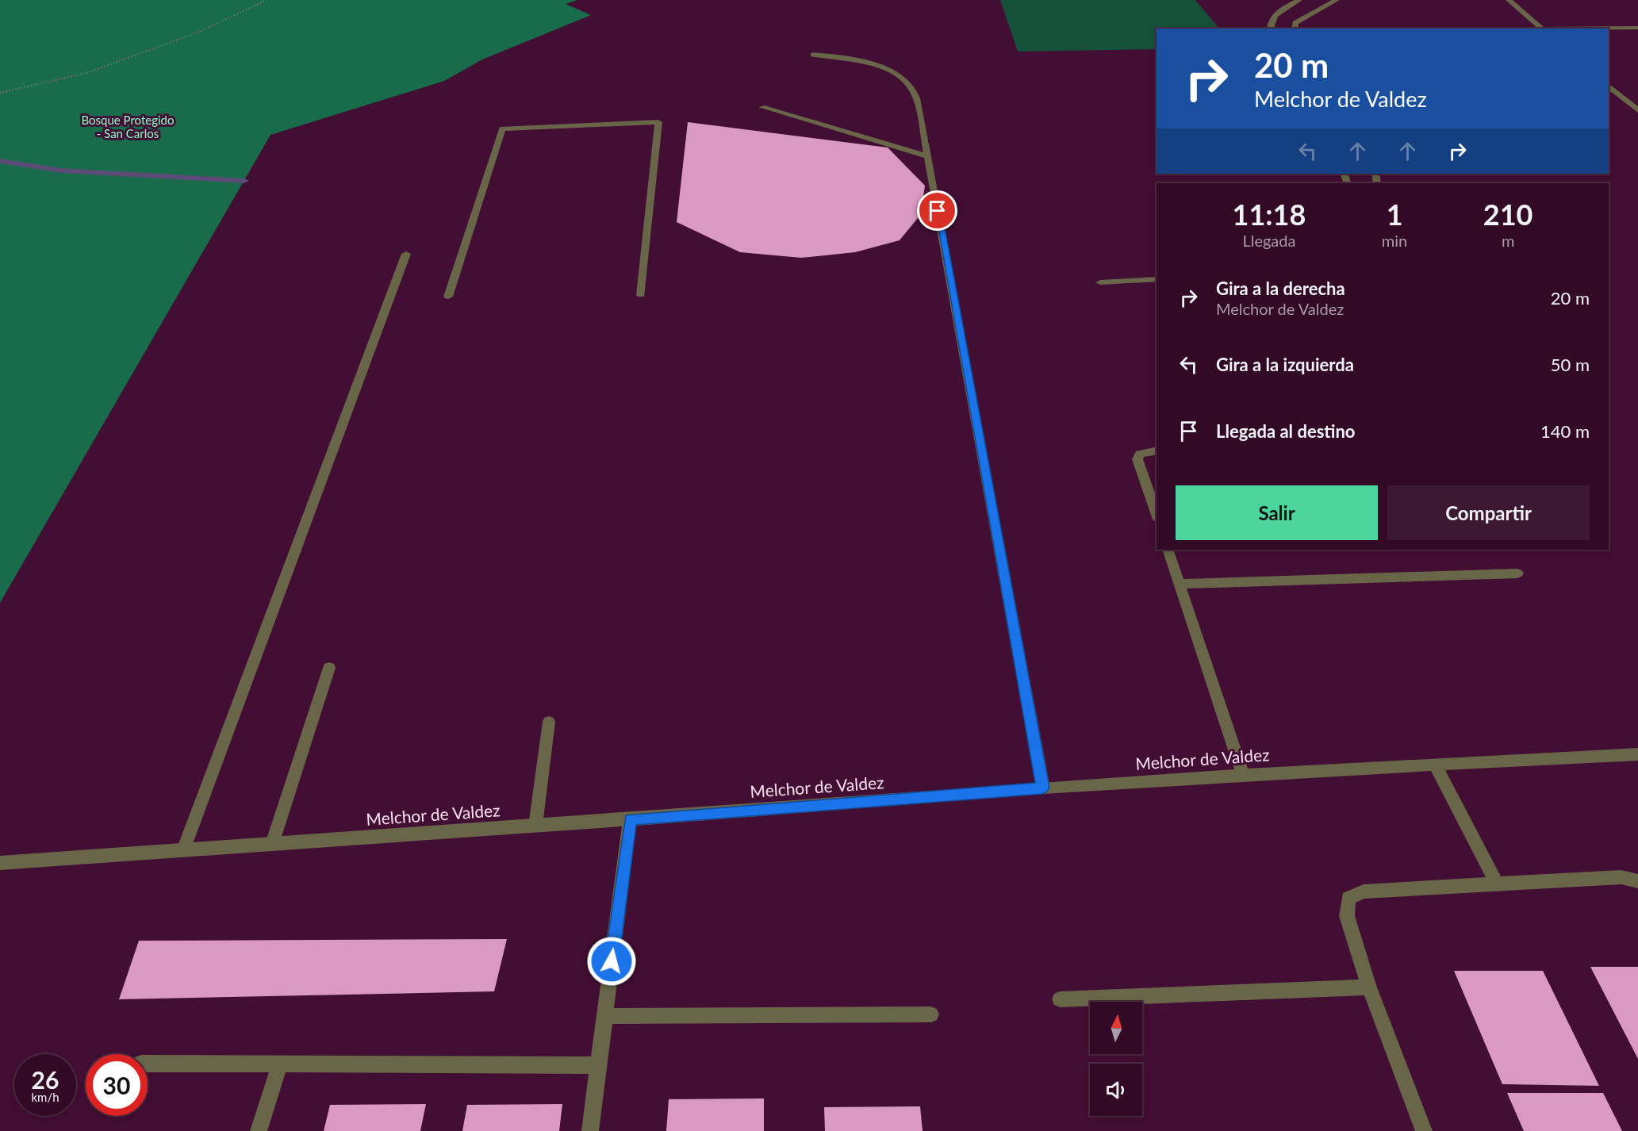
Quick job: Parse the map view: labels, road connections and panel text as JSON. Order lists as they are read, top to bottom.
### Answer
{
  "streets": {
    "street": ["Melchor de Valdez"]
  },
  "parks": ["Bosque Protegido - San Carlos"],
  "north": "top",
  "page": {
    "turn": ["20 m", "Melchor de Valdez"],
    "eta": [
      "11:18",
      "Llegada",
      "1",
      "min",
      "210",
      "m"
    ],
    "list": [
      {
        "name": "Gira a la derecha",
        "note": "Melchor de Valdez",
        "value": "20 m"
      },
      {
        "name": "Gira a la izquierda",
        "value": "50 m"
      },
      {
        "name": "Llegada al destino",
        "value": "140 m"
      }
    ],
    "buttons": ["Salir", "Compartir"],
    "speed": "26 km/h",
    "limit": "30"
  }
}
